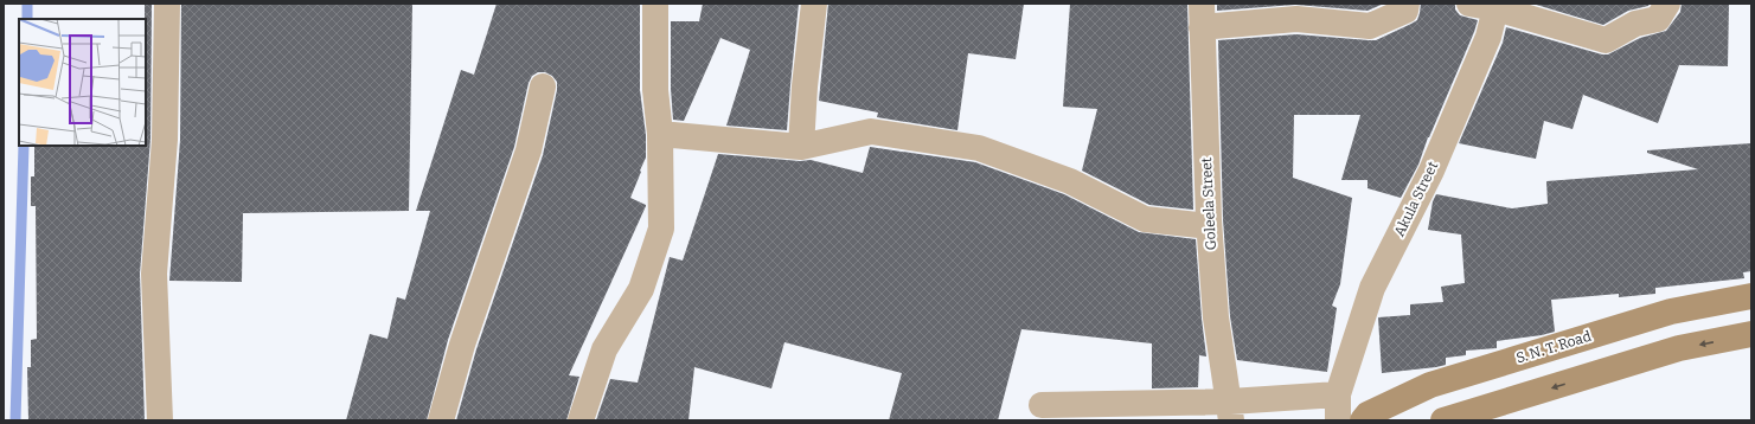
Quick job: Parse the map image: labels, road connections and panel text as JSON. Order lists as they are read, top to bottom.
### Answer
{
  "streets": {
    "street": ["Akula Street", "Goleela Street", "S. N. T. Road"]
  }
}
